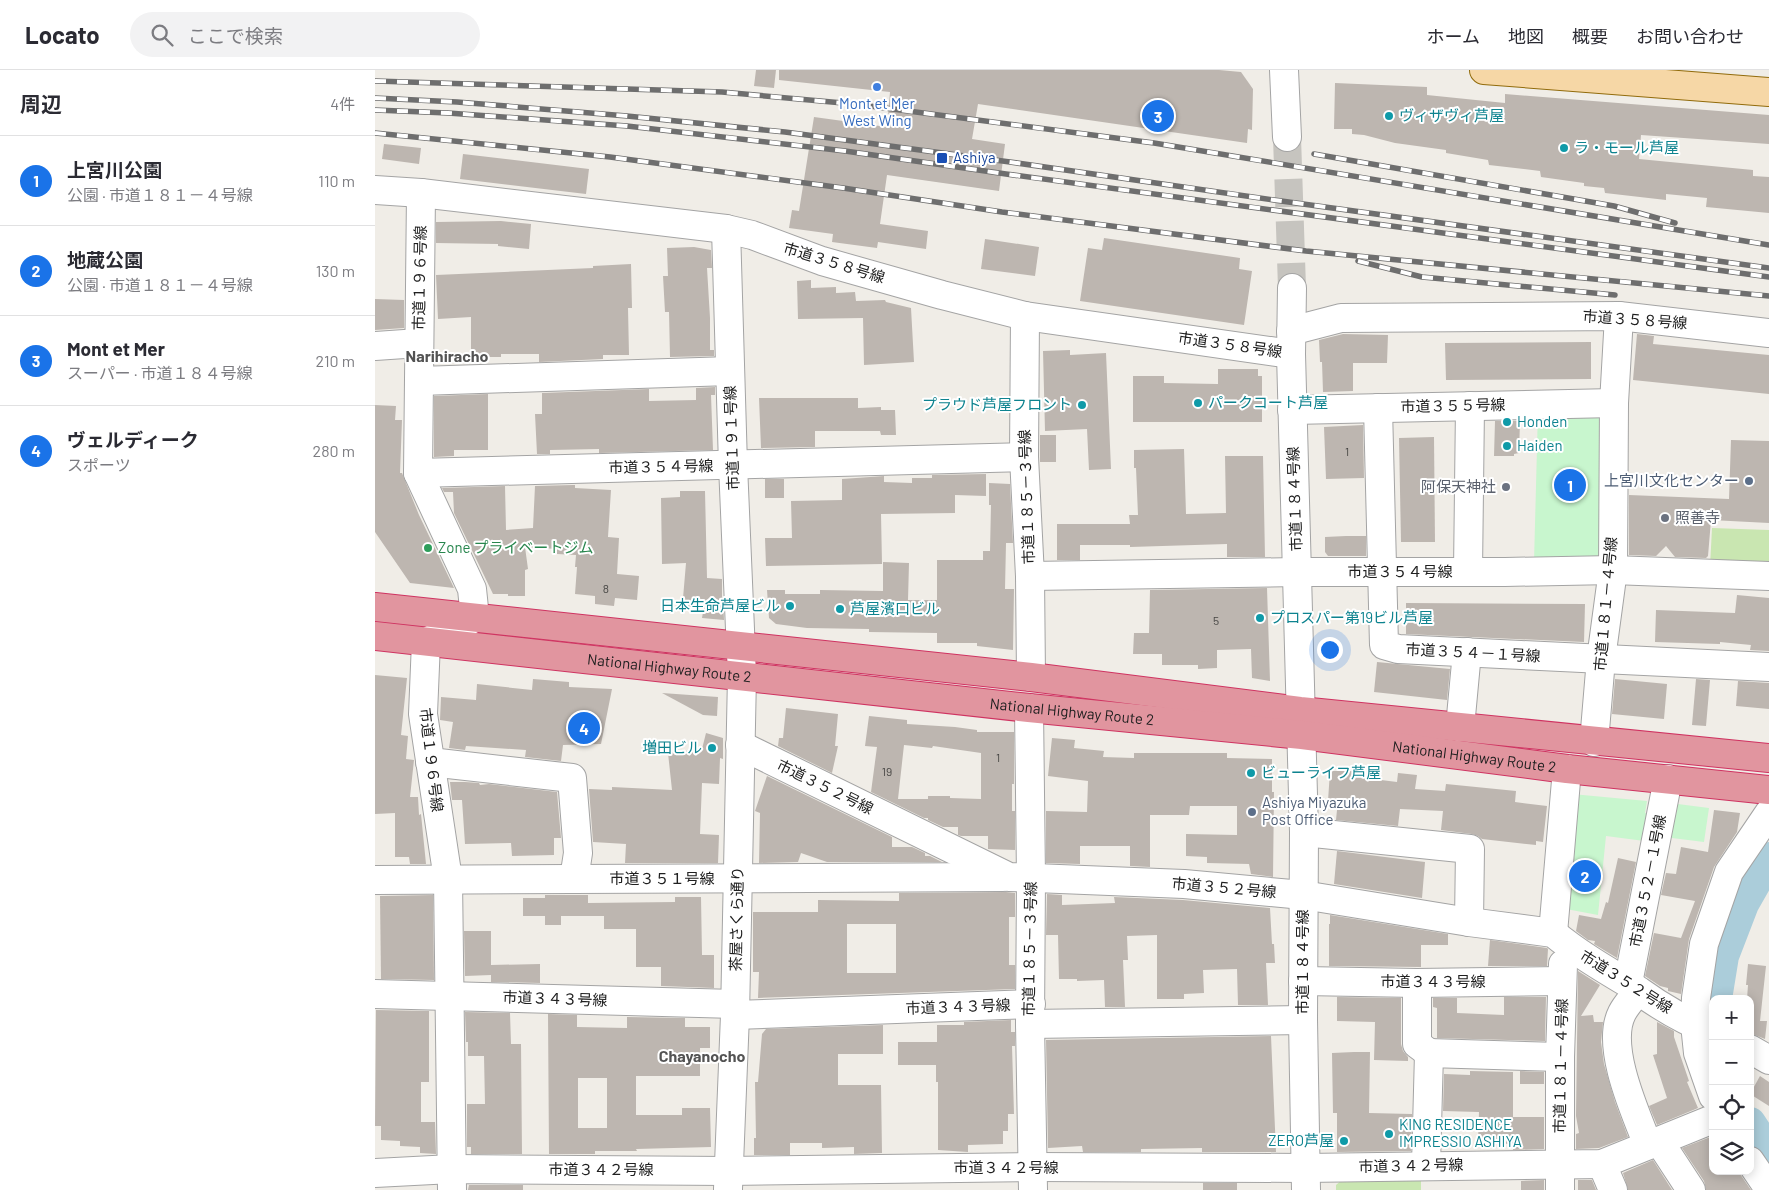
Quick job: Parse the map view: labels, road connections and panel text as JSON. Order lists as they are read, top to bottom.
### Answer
{
  "streets": {
    "highway": ["National Highway Route 2"],
    "street": [
      "市道３５８号線",
      "市道１９６号線",
      "市道３５５号線",
      "市道１９１号線",
      "市道３５４号線",
      "市道１８５－３号線",
      "市道１８４号線",
      "市道１８１－４号線",
      "市道３５４－１号線",
      "市道３５２号線",
      "市道３５１号線",
      "市道３５２－１号線",
      "茶屋さくら通り",
      "市道３４３号線",
      "市道３４２号線"
    ]
  },
  "crossings": [
    ["市道３５８号線", "市道１９６号線"],
    ["市道３５８号線", "市道１９１号線"],
    ["市道３５８号線", "市道１８５－３号線"],
    ["市道３５８号線", "市道１８４号線"],
    ["市道３５８号線", "市道１８１－４号線"],
    ["市道１９６号線", "市道３５４号線"],
    ["市道１９６号線", "National Highway Route 2"],
    ["市道１９６号線", "市道３５１号線"],
    ["市道１９６号線", "市道３４３号線"],
    ["市道１９６号線", "市道３４２号線"],
    ["市道３５５号線", "市道１８４号線"],
    ["市道３５５号線", "市道１８１－４号線"],
    ["市道３５５号線", "市道３５４－１号線"],
    ["市道１９１号線", "市道３５４号線"],
    ["市道１９１号線", "National Highway Route 2"],
    ["市道１９１号線", "茶屋さくら通り"],
    ["市道３５４号線", "市道１８５－３号線"],
    ["市道３５４号線", "市道１８４号線"],
    ["市道３５４号線", "市道１８１－４号線"],
    ["市道３５４号線", "市道３５４－１号線"],
    ["市道１８５－３号線", "National Highway Route 2"],
    ["市道１８５－３号線", "市道３５２号線"],
    ["市道１８５－３号線", "市道３５１号線"],
    ["市道１８５－３号線", "市道３４３号線"],
    ["市道１８５－３号線", "市道３４２号線"],
    ["市道１８４号線", "National Highway Route 2"],
    ["市道１８４号線", "市道３５２号線"],
    ["市道１８４号線", "市道３４３号線"],
    ["市道１８４号線", "市道３４２号線"],
    ["市道１８１－４号線", "市道３５４－１号線"],
    ["市道１８１－４号線", "National Highway Route 2"],
    ["市道１８１－４号線", "市道３５２号線"],
    ["市道１８１－４号線", "市道３４３号線"],
    ["市道１８１－４号線", "市道３４２号線"],
    ["National Highway Route 2", "市道３５２－１号線"],
    ["National Highway Route 2", "茶屋さくら通り"],
    ["市道３５２号線", "市道３５１号線"],
    ["市道３５２号線", "市道３５２－１号線"],
    ["市道３５２号線", "茶屋さくら通り"],
    ["市道３５１号線", "茶屋さくら通り"],
    ["茶屋さくら通り", "市道３４３号線"],
    ["茶屋さくら通り", "市道３４２号線"]
  ],
  "districts": ["Narihiracho", "Chayanocho"],
  "places": {
    "other": [
      "Mont et Mer West Wing",
      "ヴィザヴィ芦屋",
      "ラ・モール芦屋",
      "パークコート芦屋",
      "プラウド芦屋フロント",
      "Honden",
      "Haiden",
      "上宮川文化センター",
      "阿保天神社",
      "照善寺",
      "Zone プライベートジム",
      "日本生命芦屋ビル",
      "芦屋濱口ビル",
      "プロスパー第19ビル芦屋",
      "増田ビル",
      "ビューライフ芦屋",
      "Ashiya Miyazuka Post Office",
      "KING RESIDENCE IMPRESSIO ASHIYA",
      "ZERO芦屋"
    ],
    "transit": ["Ashiya"]
  },
  "house_numbers": [
    "1",
    "8",
    "5",
    "1",
    "19"
  ],
  "page": {
    "header": "Locato",
    "search": "ここで検索",
    "nav": [
      "ホーム",
      "地図",
      "概要",
      "お問い合わせ"
    ],
    "heading": ["周辺", "4件"],
    "pins": [
      "3",
      "1",
      "4",
      "2"
    ],
    "list": [
      {
        "mark": "1",
        "name": "上宮川公園",
        "note": "公園 · 市道１８１－４号線",
        "value": "110 m"
      },
      {
        "mark": "2",
        "name": "地蔵公園",
        "note": "公園 · 市道１８１－４号線",
        "value": "130 m"
      },
      {
        "mark": "3",
        "name": "Mont et Mer",
        "note": "スーパー · 市道１８４号線",
        "value": "210 m"
      },
      {
        "mark": "4",
        "name": "ヴェルディーク",
        "note": "スポーツ",
        "value": "280 m"
      }
    ],
    "map_buttons": ["+", "−"]
  }
}
